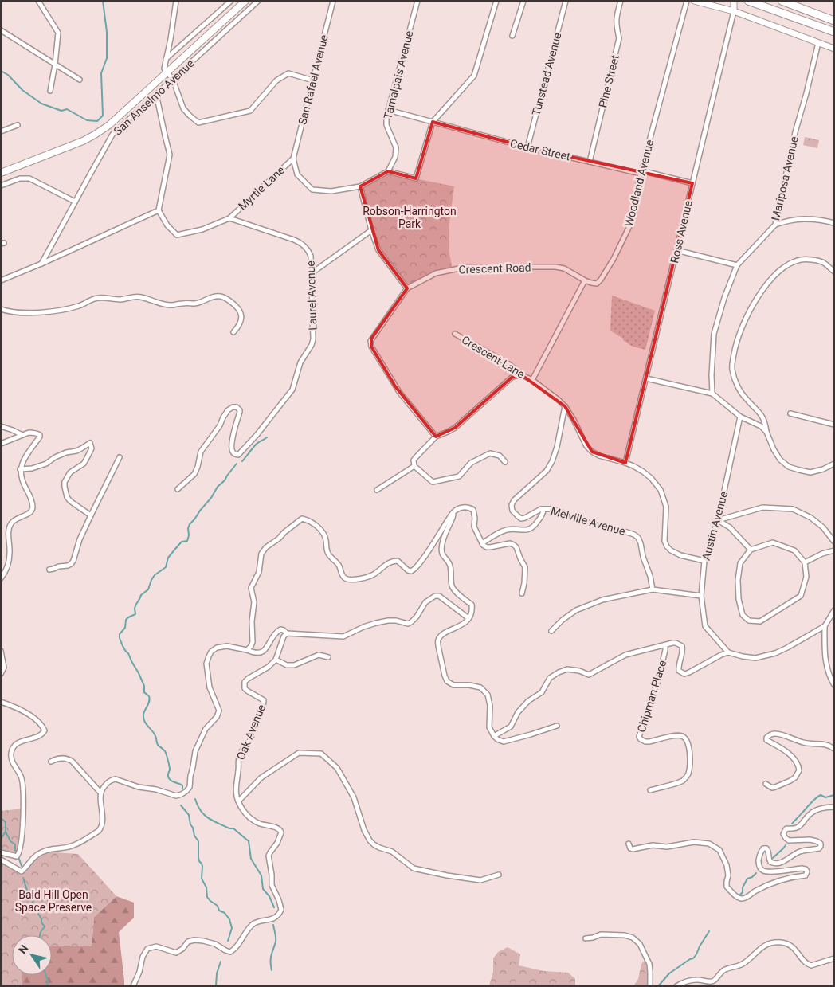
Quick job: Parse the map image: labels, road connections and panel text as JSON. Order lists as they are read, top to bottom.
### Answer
{
  "streets": {
    "street": [
      "Tunstead Avenue",
      "Tamalpais Avenue",
      "San Rafael Avenue",
      "Pine Street",
      "San Anselmo Avenue",
      "Cedar Street",
      "Mariposa Avenue",
      "Woodland Avenue",
      "Myrtle Lane",
      "Ross Avenue",
      "Crescent Road",
      "Laurel Avenue",
      "Crescent Lane",
      "Melville Avenue",
      "Austin Avenue",
      "Chipman Place",
      "Oak Avenue"
    ]
  },
  "crossings": [
    ["Tunstead Avenue", "Cedar Street"],
    ["Tamalpais Avenue", "Cedar Street"],
    ["San Rafael Avenue", "Myrtle Lane"],
    ["Pine Street", "Cedar Street"],
    ["Cedar Street", "Woodland Avenue"],
    ["Cedar Street", "Ross Avenue"],
    ["Woodland Avenue", "Crescent Road"],
    ["Myrtle Lane", "Laurel Avenue"],
    ["Ross Avenue", "Crescent Lane"],
    ["Crescent Lane", "Austin Avenue"]
  ],
  "parks": ["Robson-Harrington Park", "Bald Hill Open Space Preserve"],
  "north": "top left"
}
